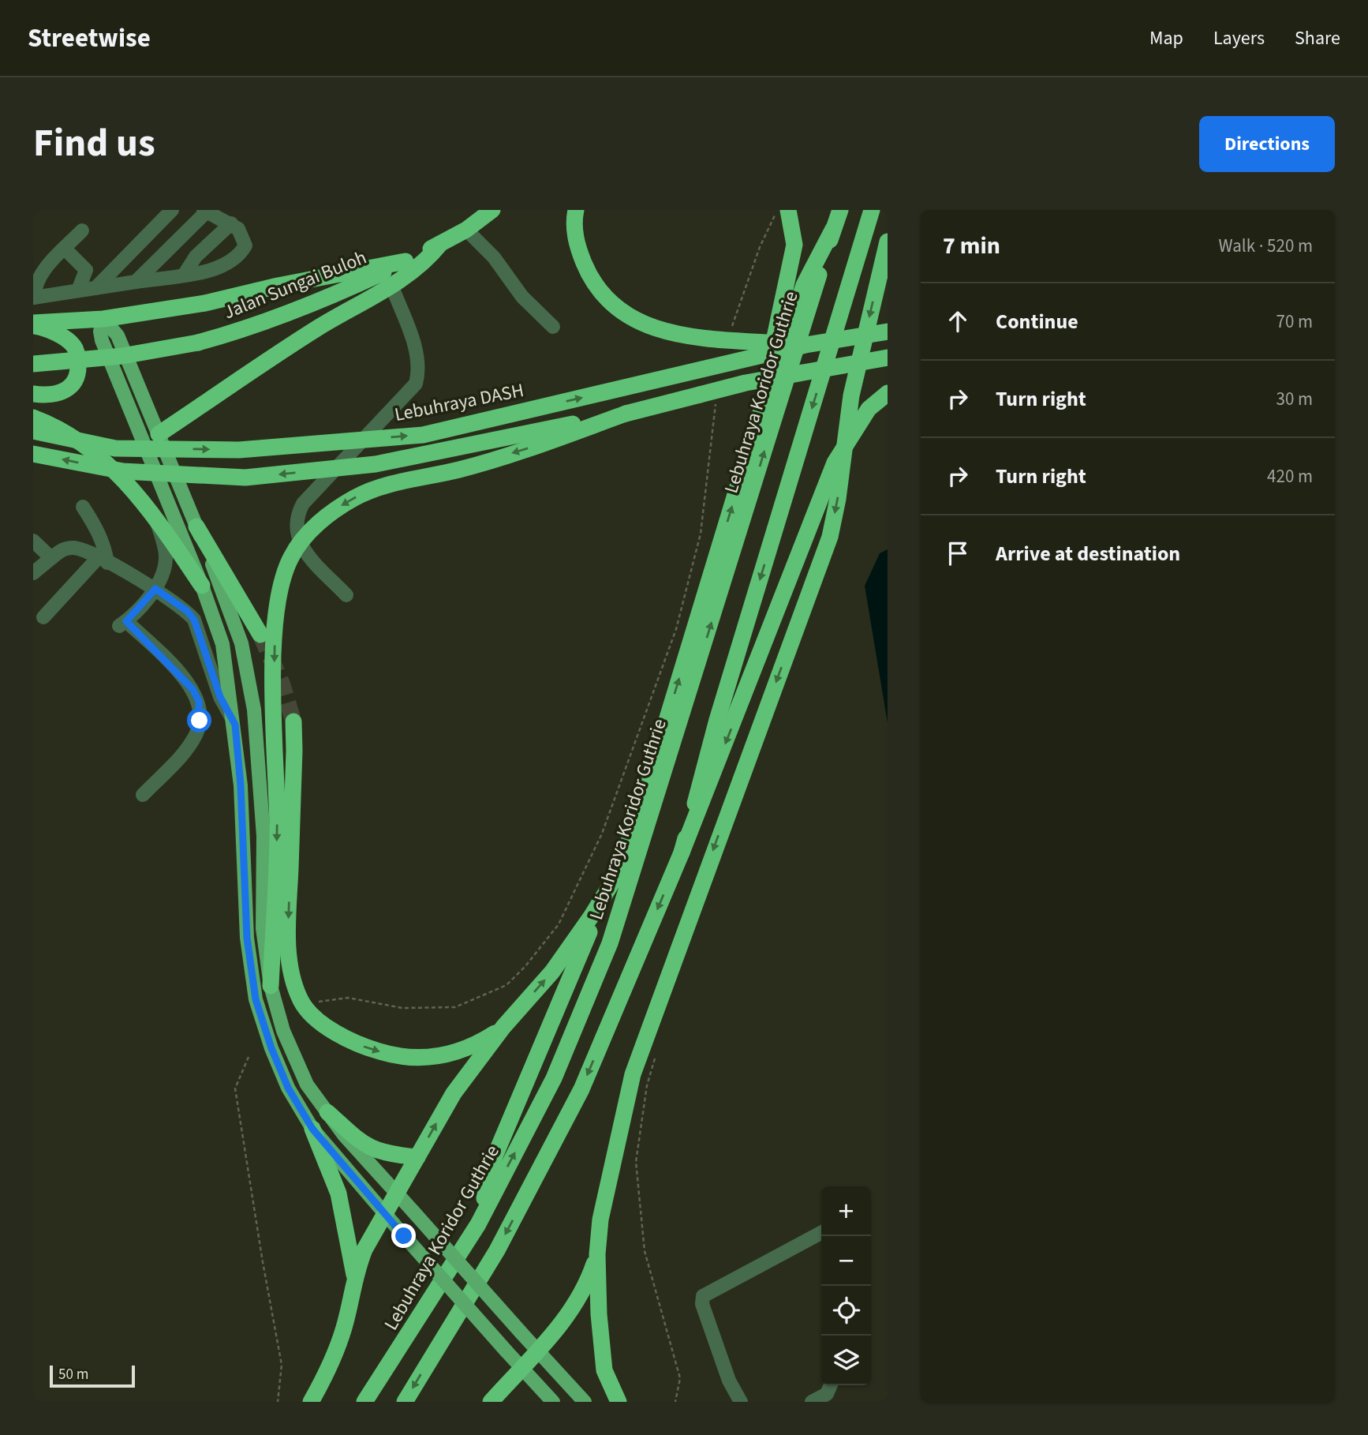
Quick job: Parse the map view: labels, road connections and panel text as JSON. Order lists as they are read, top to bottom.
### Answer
{
  "streets": {
    "highway": ["Jalan Sungai Buloh", "Lebuhraya Koridor Guthrie", "Lebuhraya DASH"]
  },
  "scale_bar": "50 m",
  "page": {
    "header": "Streetwise",
    "nav": ["Map", "Layers", "Share"],
    "title": "Find us",
    "buttons": "Directions",
    "heading": ["7 min", "Walk · 520 m"],
    "list": [
      ["Continue", "70 m"],
      ["Turn right", "30 m"],
      ["Turn right", "420 m"],
      "Arrive at destination"
    ],
    "map_buttons": ["+", "−"],
    "scale": "50 m"
  }
}
